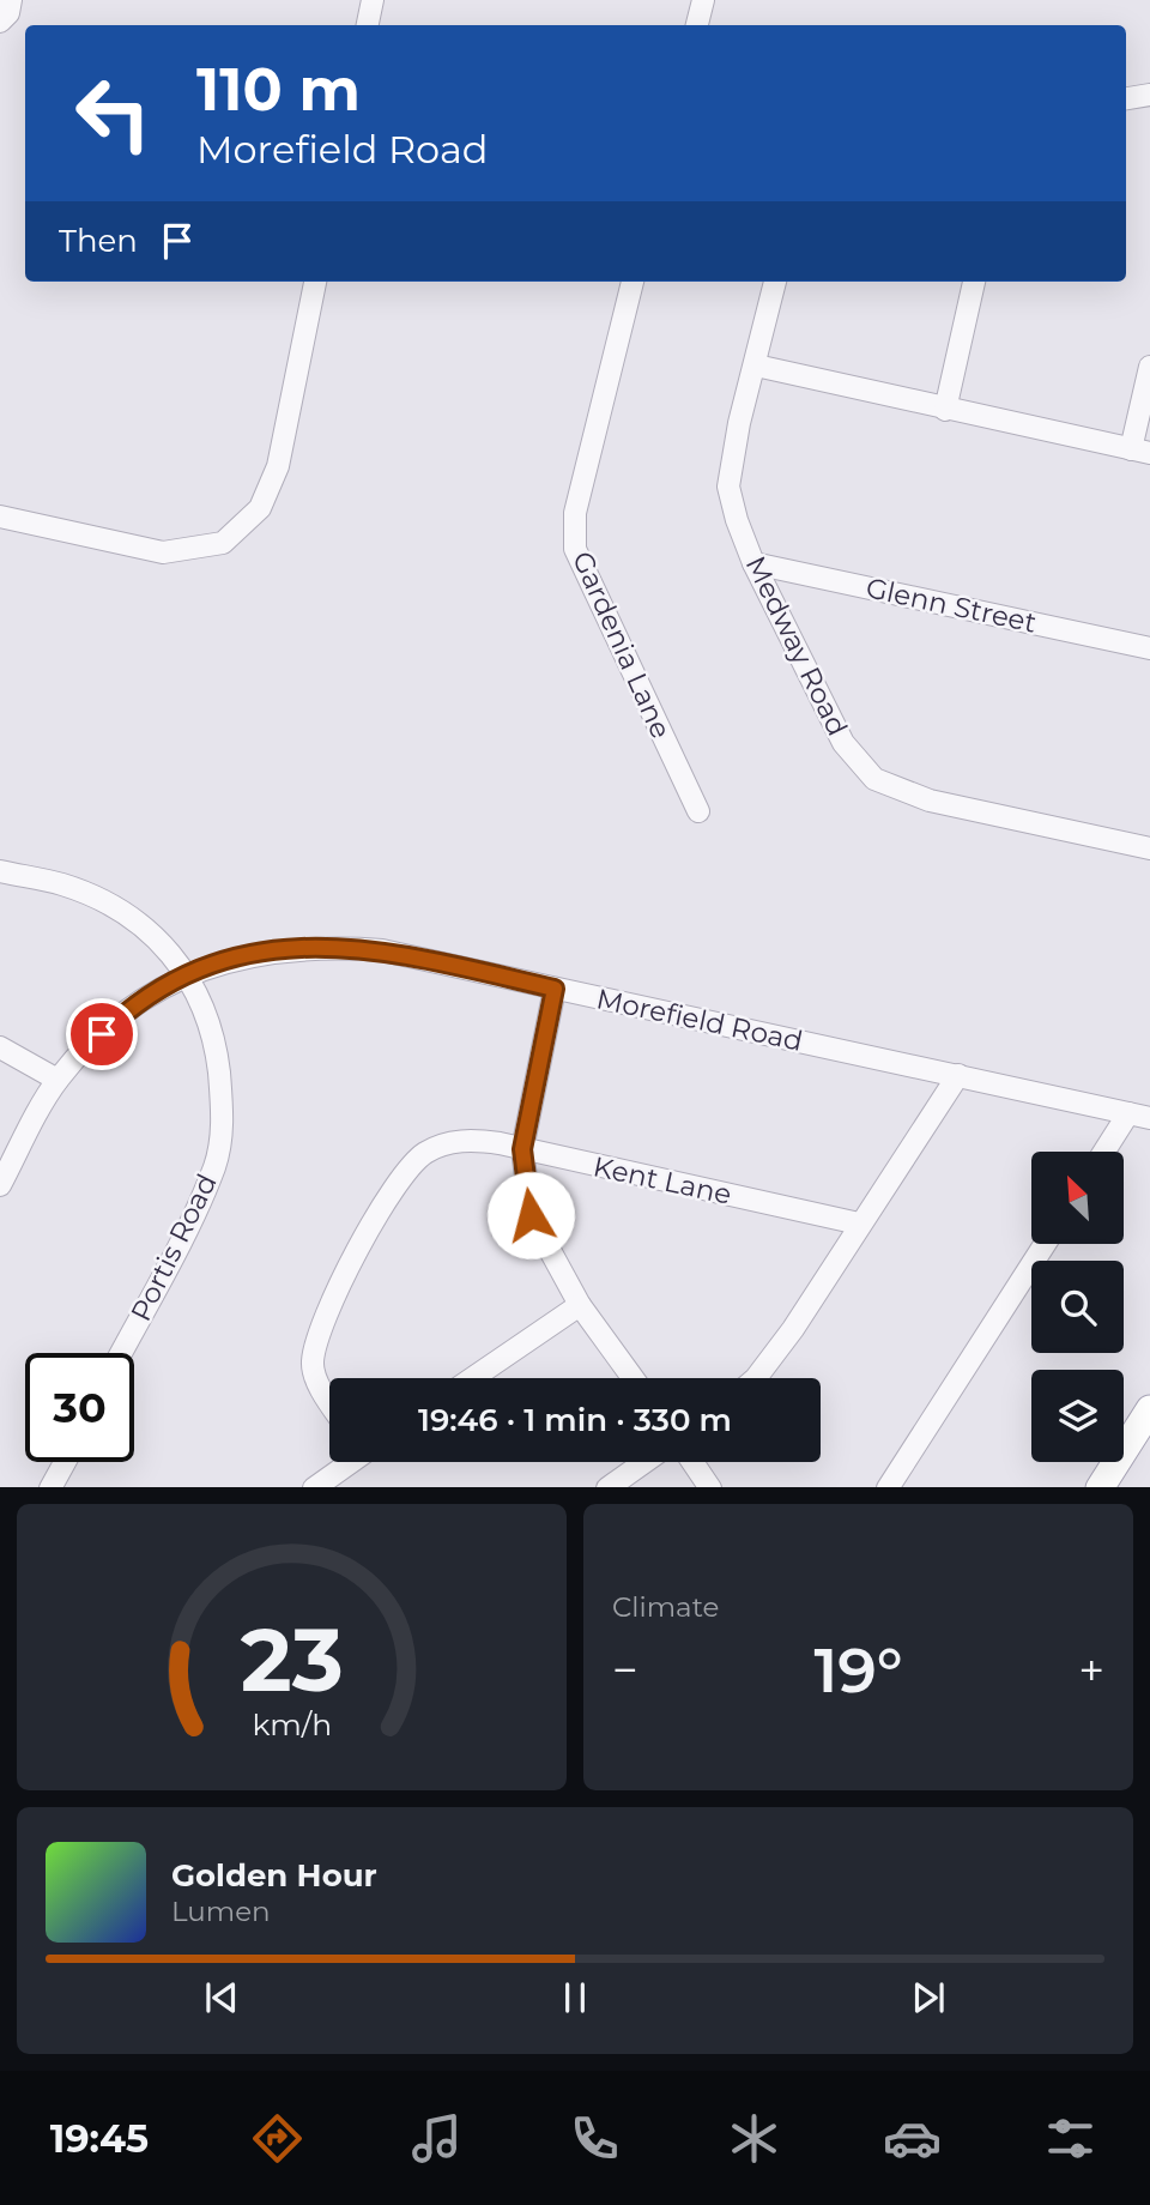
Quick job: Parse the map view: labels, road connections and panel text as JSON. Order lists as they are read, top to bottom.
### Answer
{
  "streets": {
    "street": [
      "Glenn Street",
      "Gardenia Lane",
      "Medway Road",
      "Morefield Road",
      "Kent Lane",
      "Portis Road"
    ]
  },
  "crossings": [
    ["Glenn Street", "Medway Road"],
    ["Morefield Road", "Portis Road"]
  ],
  "north": "top left",
  "page": {
    "turn": ["110 m", "Morefield Road"],
    "then": "Then",
    "limit": "30",
    "trip": "19:46 · 1 min · 330 m",
    "tile": "Climate",
    "heat": ["−", "19°", "+"],
    "song": ["Golden Hour", "Lumen"],
    "tabs": "19:45",
    "gauge": ["23", "km/h"]
  }
}
